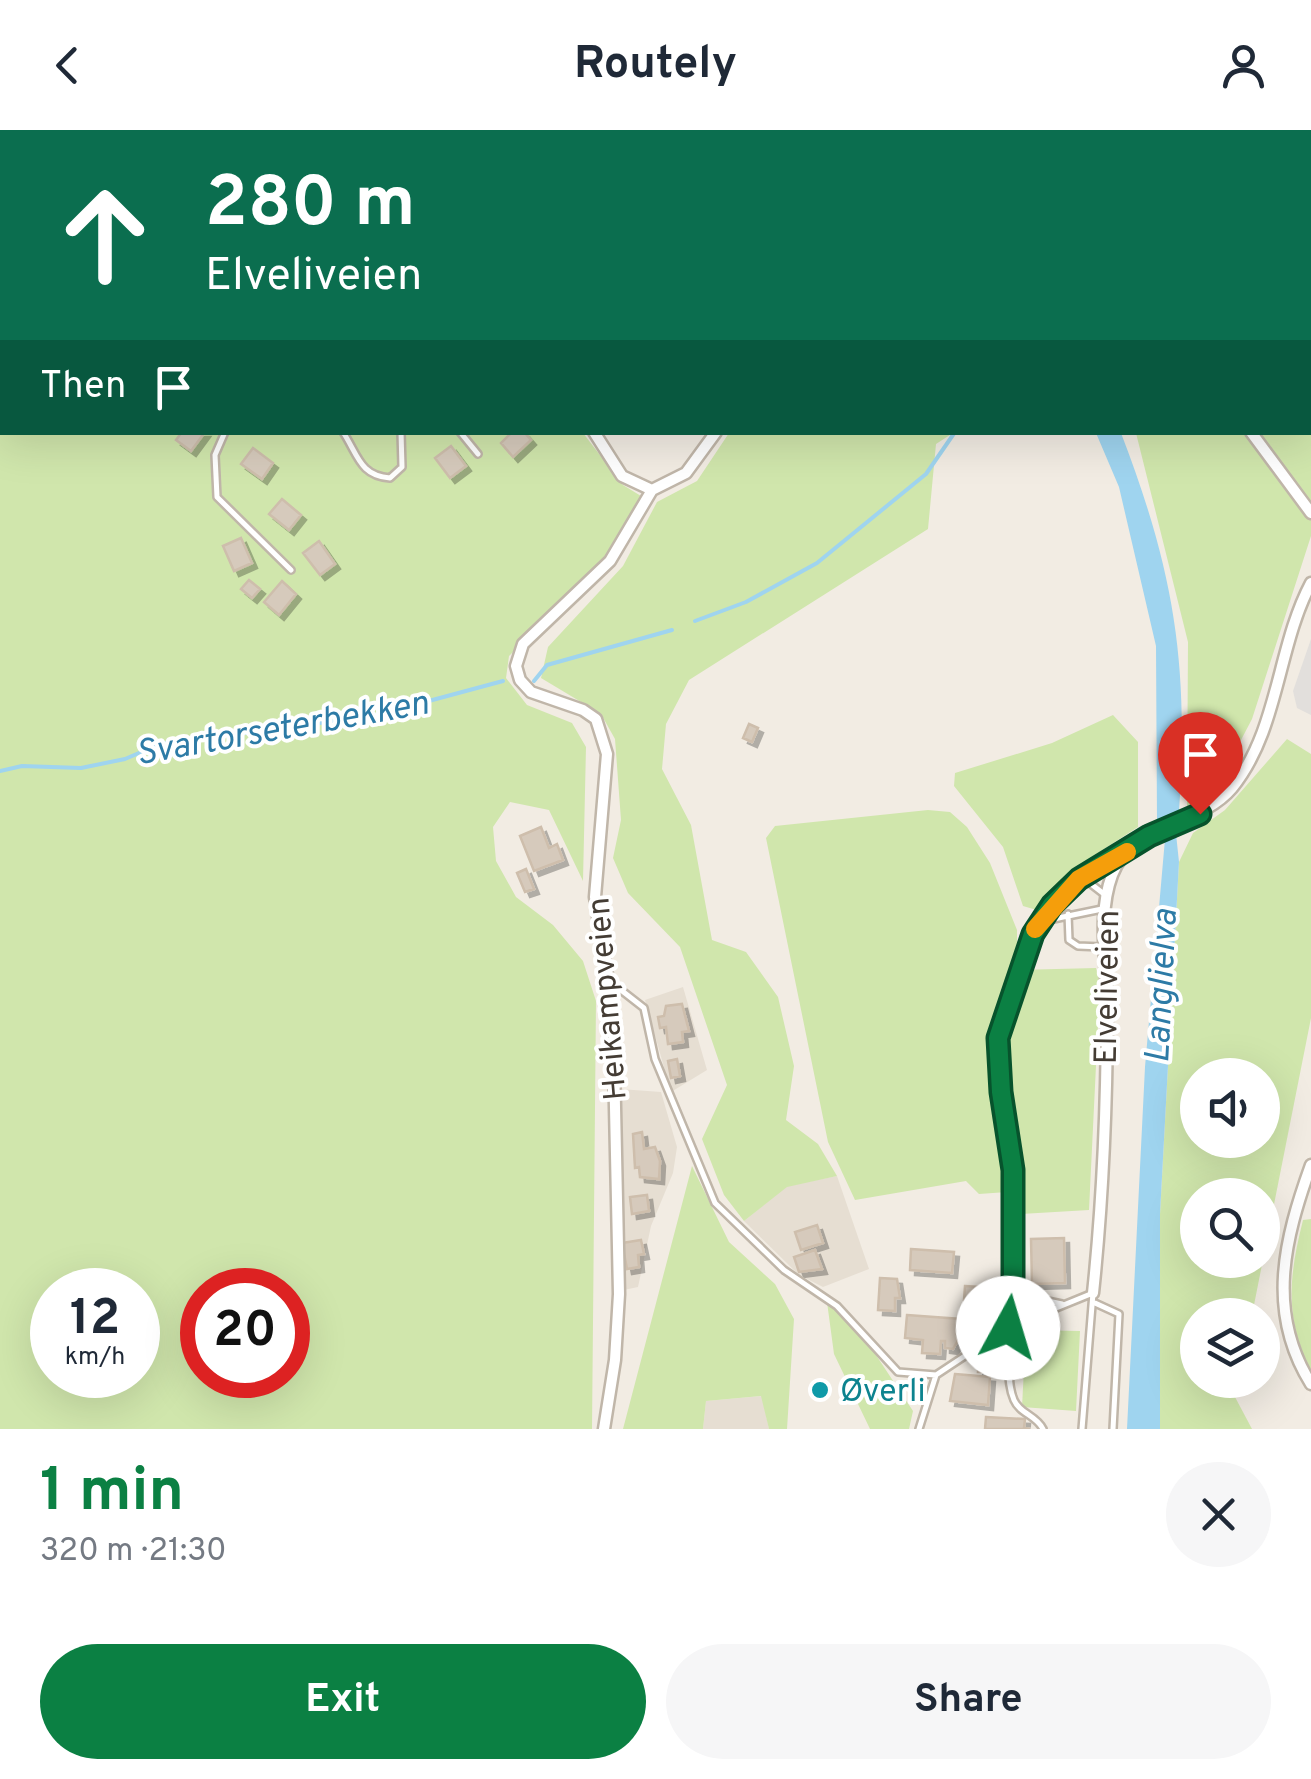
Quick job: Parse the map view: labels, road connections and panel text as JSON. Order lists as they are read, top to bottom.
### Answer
{
  "streets": {
    "street": ["Elveliveien", "Heikampveien"]
  },
  "water": ["Svartorseterbekken", "Langlielva"],
  "places": ["Øverli"],
  "page": {
    "header": "Routely",
    "turn": ["280 m", "Elveliveien"],
    "then": "Then",
    "speed": "12 km/h",
    "limit": "20",
    "heading": ["1 min", "320 m · 21:30"],
    "buttons": ["Exit", "Share"]
  }
}
